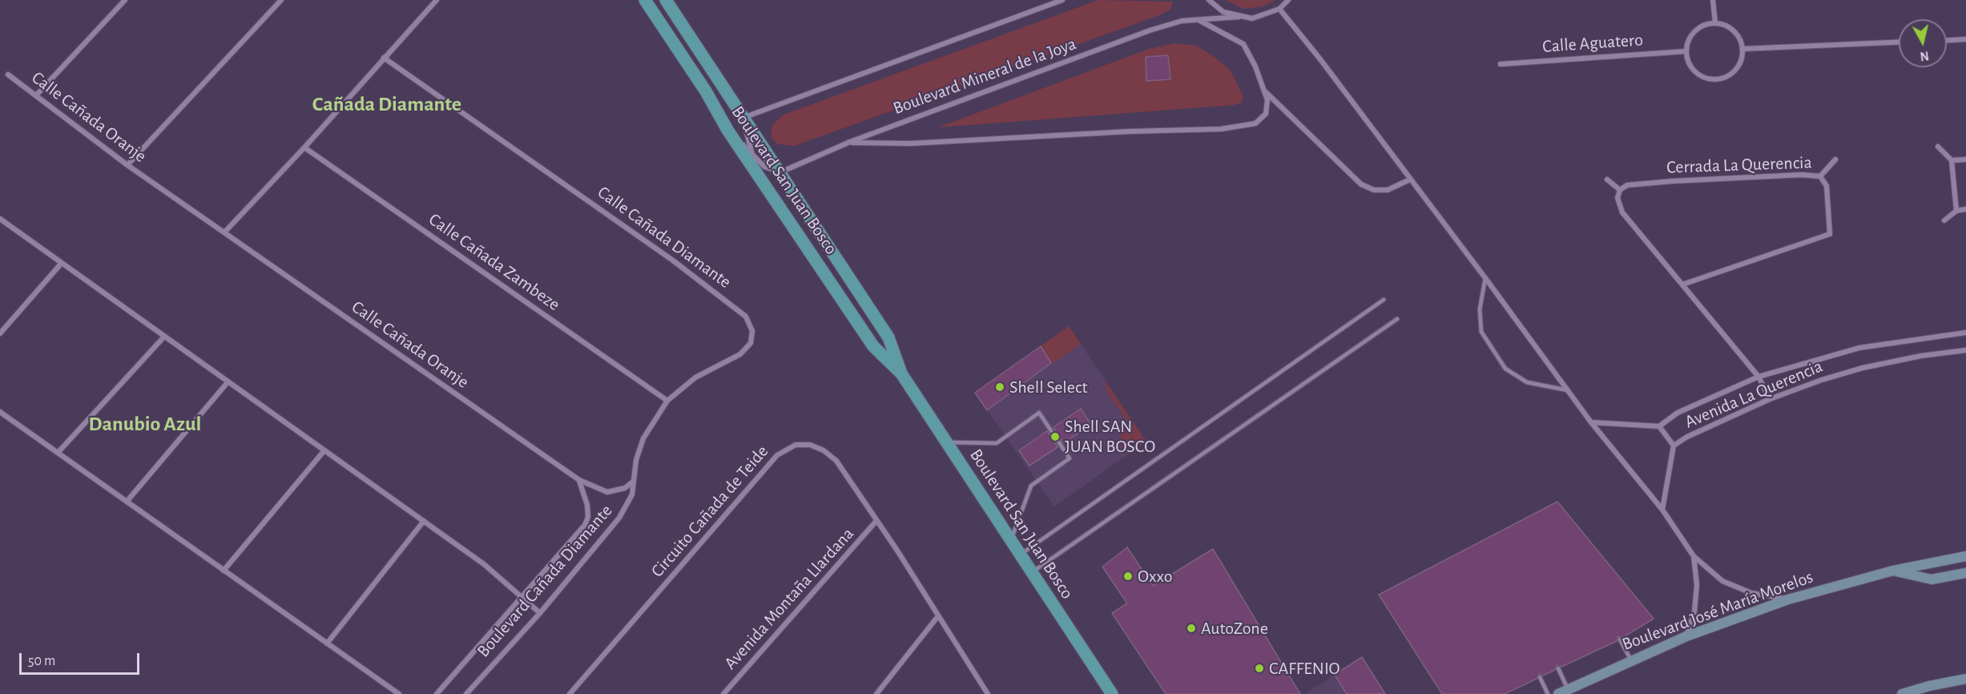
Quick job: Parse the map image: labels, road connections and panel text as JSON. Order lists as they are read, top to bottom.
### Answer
{
  "streets": {
    "main road": ["Boulevard San Juan Bosco", "Boulevard José María Morelos"],
    "street": [
      "Calle Aguatero",
      "Boulevard Mineral de la Joya",
      "Calle Cañada Oranje",
      "Cerrada La Querencia",
      "Calle Cañada Diamante",
      "Calle Cañada Zambeze",
      "Avenida La Querencia",
      "Circuito Cañada de Teide",
      "Boulevard Cañada Diamante",
      "Avenida Montaña Llardana"
    ]
  },
  "crossings": [
    ["Boulevard Mineral de la Joya", "Boulevard San Juan Bosco"],
    ["Calle Cañada Oranje", "Calle Cañada Diamante"],
    ["Calle Cañada Oranje", "Boulevard Cañada Diamante"],
    ["Calle Cañada Diamante", "Calle Cañada Zambeze"],
    ["Calle Cañada Diamante", "Boulevard Cañada Diamante"],
    ["Circuito Cañada de Teide", "Avenida Montaña Llardana"]
  ],
  "districts": ["Cañada Diamante", "Danubio Azul"],
  "places": [
    "Shell Select",
    "Shell SAN JUAN BOSCO",
    "Oxxo",
    "AutoZone",
    "CAFFENIO"
  ],
  "scale_bar": "50 m",
  "north": "bottom"
}
